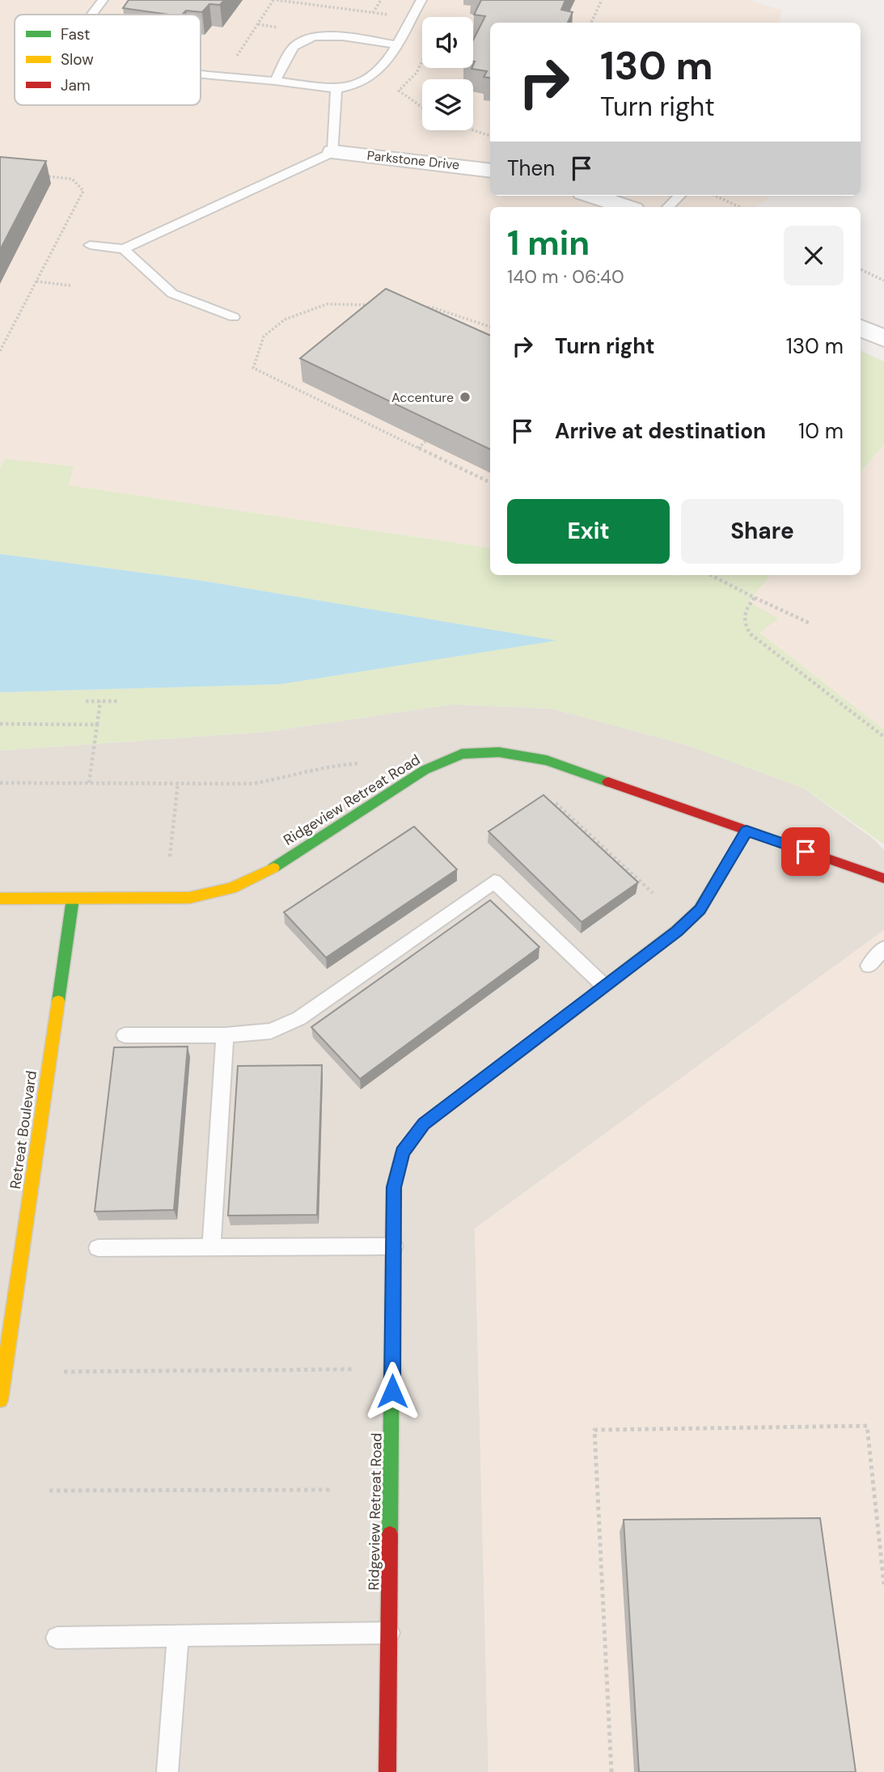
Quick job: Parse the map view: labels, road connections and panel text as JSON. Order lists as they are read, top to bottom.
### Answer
{
  "streets": {
    "street": ["Parkstone Drive", "Ridgeview Retreat Road", "Retreat Boulevard"]
  },
  "crossings": [
    ["Ridgeview Retreat Road", "Retreat Boulevard"]
  ],
  "places": ["Accenture"],
  "legend": ["Fast", "Slow", "Jam"],
  "page": {
    "turn": ["130 m", "Turn right"],
    "then": "Then",
    "heading": ["1 min", "140 m · 06:40"],
    "list": [
      {
        "name": "Turn right",
        "value": "130 m"
      },
      {
        "name": "Arrive at destination",
        "value": "10 m"
      }
    ],
    "buttons": ["Exit", "Share"]
  }
}
